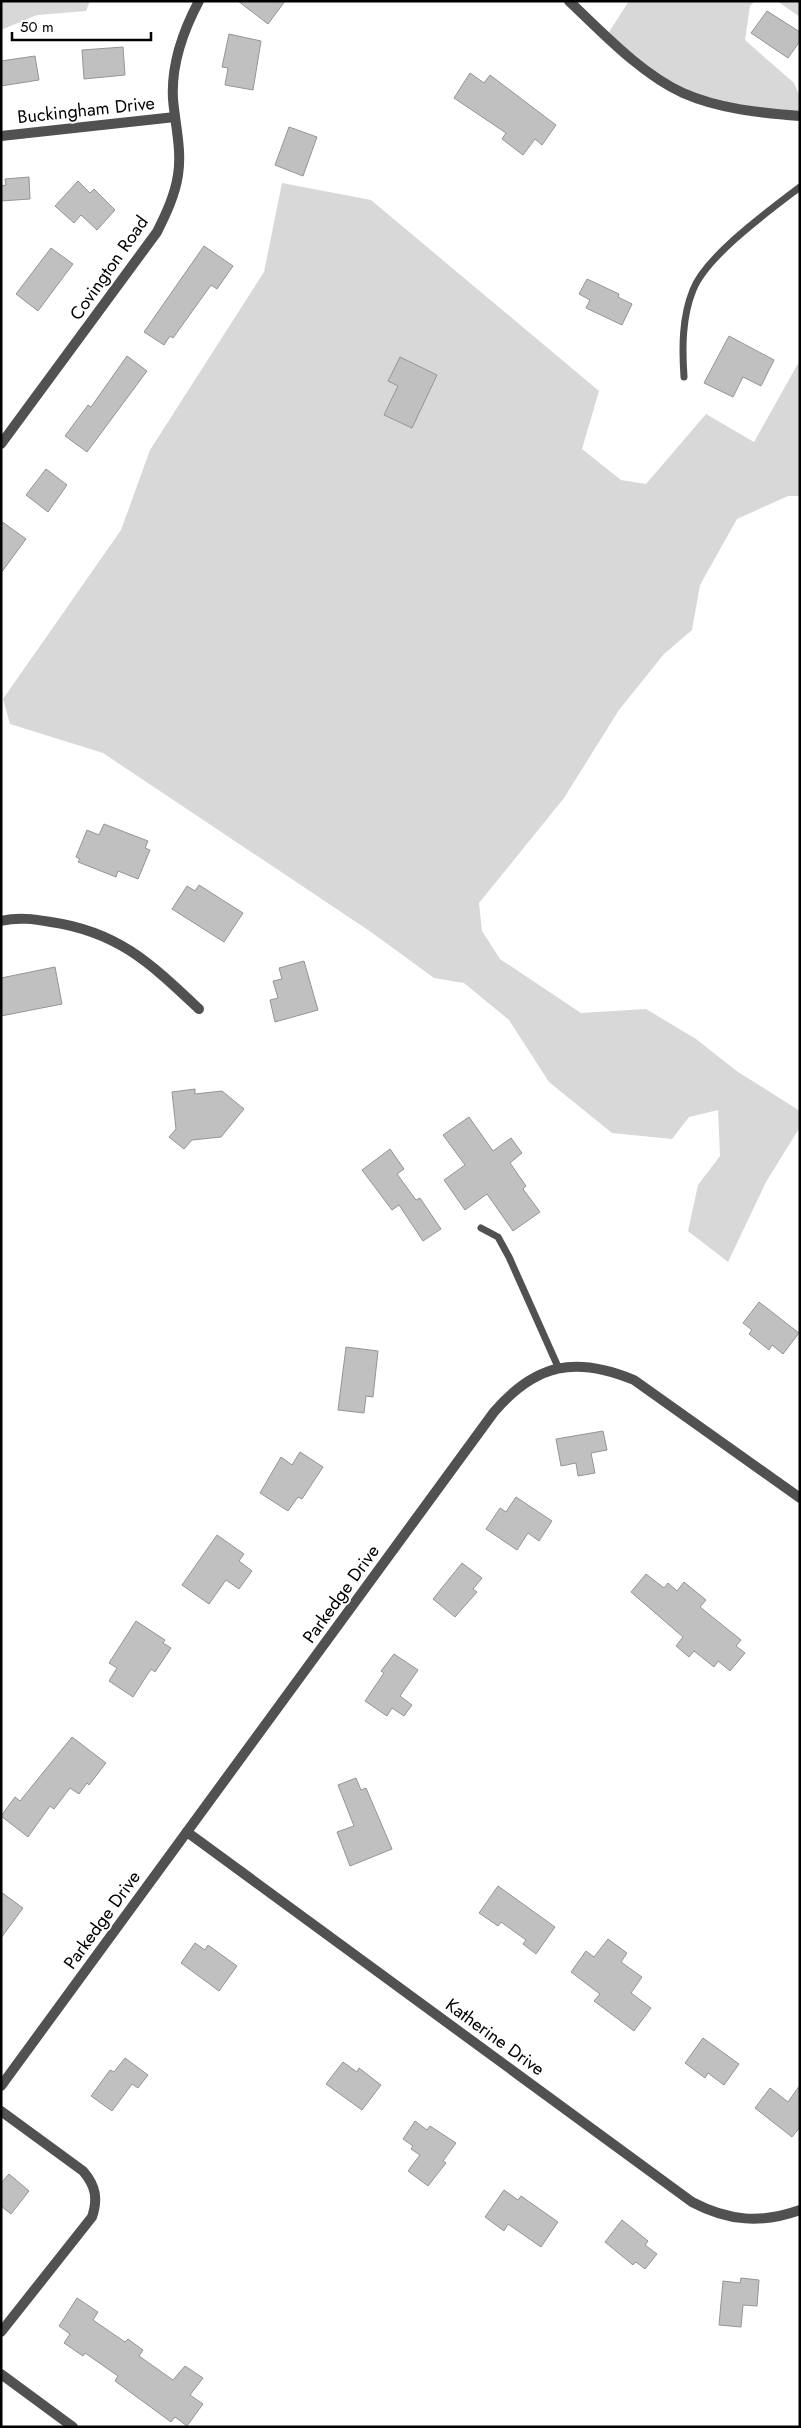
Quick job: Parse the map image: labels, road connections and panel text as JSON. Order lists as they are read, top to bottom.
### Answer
{
  "streets": {
    "street": [
      "Buckingham Drive",
      "Covington Road",
      "Parkedge Drive",
      "Katherine Drive"
    ]
  },
  "crossings": [
    ["Buckingham Drive", "Covington Road"],
    ["Parkedge Drive", "Katherine Drive"]
  ],
  "scale_bar": "50 m"
}
